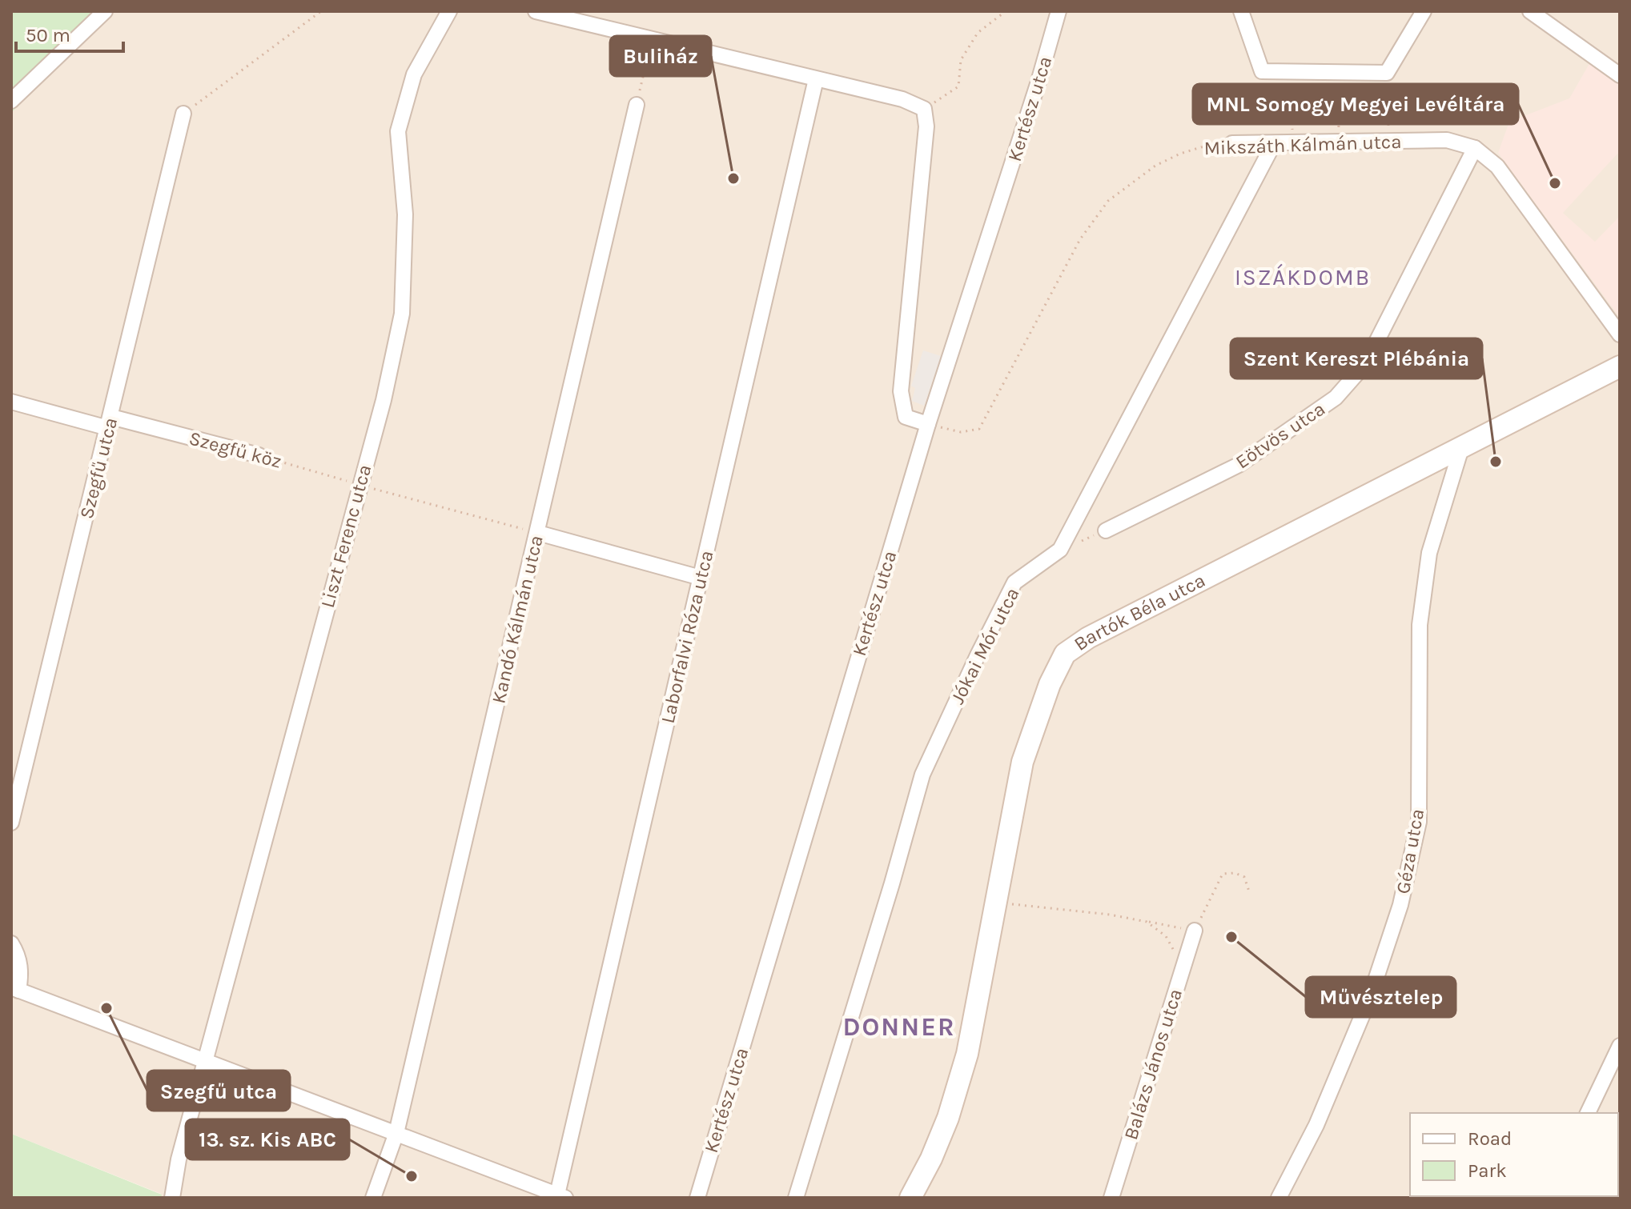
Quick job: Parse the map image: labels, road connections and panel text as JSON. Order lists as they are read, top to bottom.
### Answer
{
  "streets": {
    "street": [
      "Kertész utca",
      "Mikszáth Kálmán utca",
      "Eötvös utca",
      "Szegfű köz",
      "Szegfű utca",
      "Liszt Ferenc utca",
      "Bartók Béla utca",
      "Kandó Kálmán utca",
      "Laborfalvi Róza utca",
      "Jókai Mór utca",
      "Géza utca",
      "Balázs János utca"
    ]
  },
  "crossings": [
    ["Kertész utca", "Mikszáth Kálmán utca"],
    ["Mikszáth Kálmán utca", "Eötvös utca"],
    ["Mikszáth Kálmán utca", "Jókai Mór utca"],
    ["Szegfű köz", "Szegfű utca"],
    ["Szegfű köz", "Liszt Ferenc utca"],
    ["Szegfű köz", "Kandó Kálmán utca"],
    ["Bartók Béla utca", "Géza utca"]
  ],
  "districts": ["ISZÁKDOMB", "DONNER"],
  "places": [
    "Buliház",
    "MNL Somogy Megyei Levéltára",
    "Szent Kereszt Plébánia",
    "Művésztelep",
    "Szegfű utca",
    "13. sz. Kis ABC"
  ],
  "legend": ["Road", "Park"],
  "scale_bar": "50 m"
}
